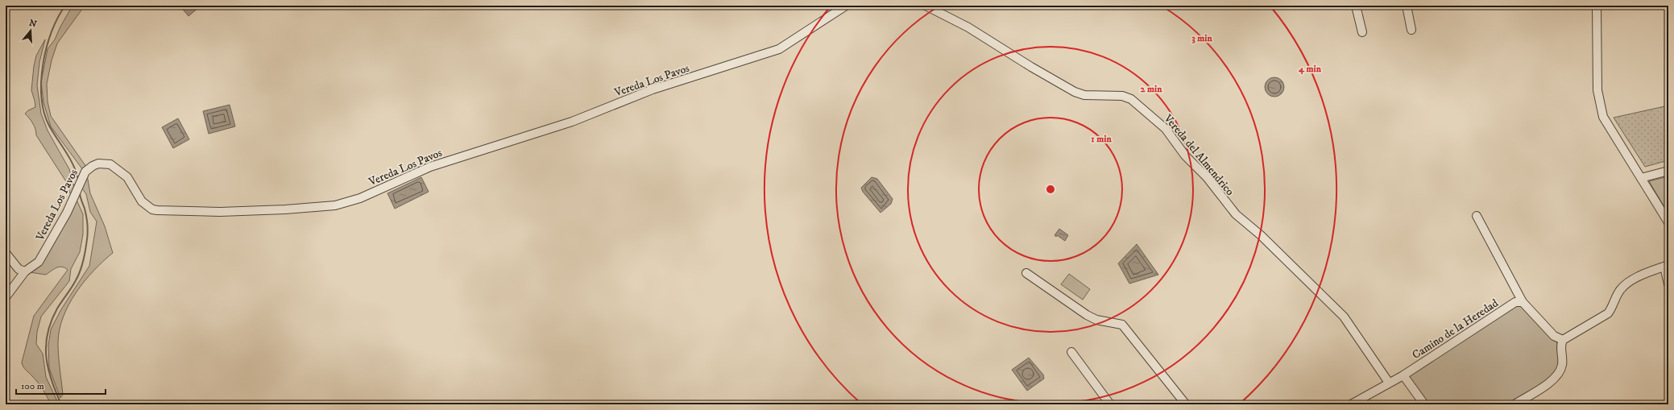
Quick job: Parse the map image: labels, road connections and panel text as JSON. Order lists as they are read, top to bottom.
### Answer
{
  "streets": {
    "street": ["Vereda Los Pavos", "Vereda del Almendrico", "Camino de la Heredad"]
  },
  "crossings": [
    ["Vereda del Almendrico", "Camino de la Heredad"]
  ],
  "scale_bar": "100 m",
  "north": "top",
  "rings": [
    "3 min",
    "4 min",
    "2 min",
    "1 min"
  ]
}
